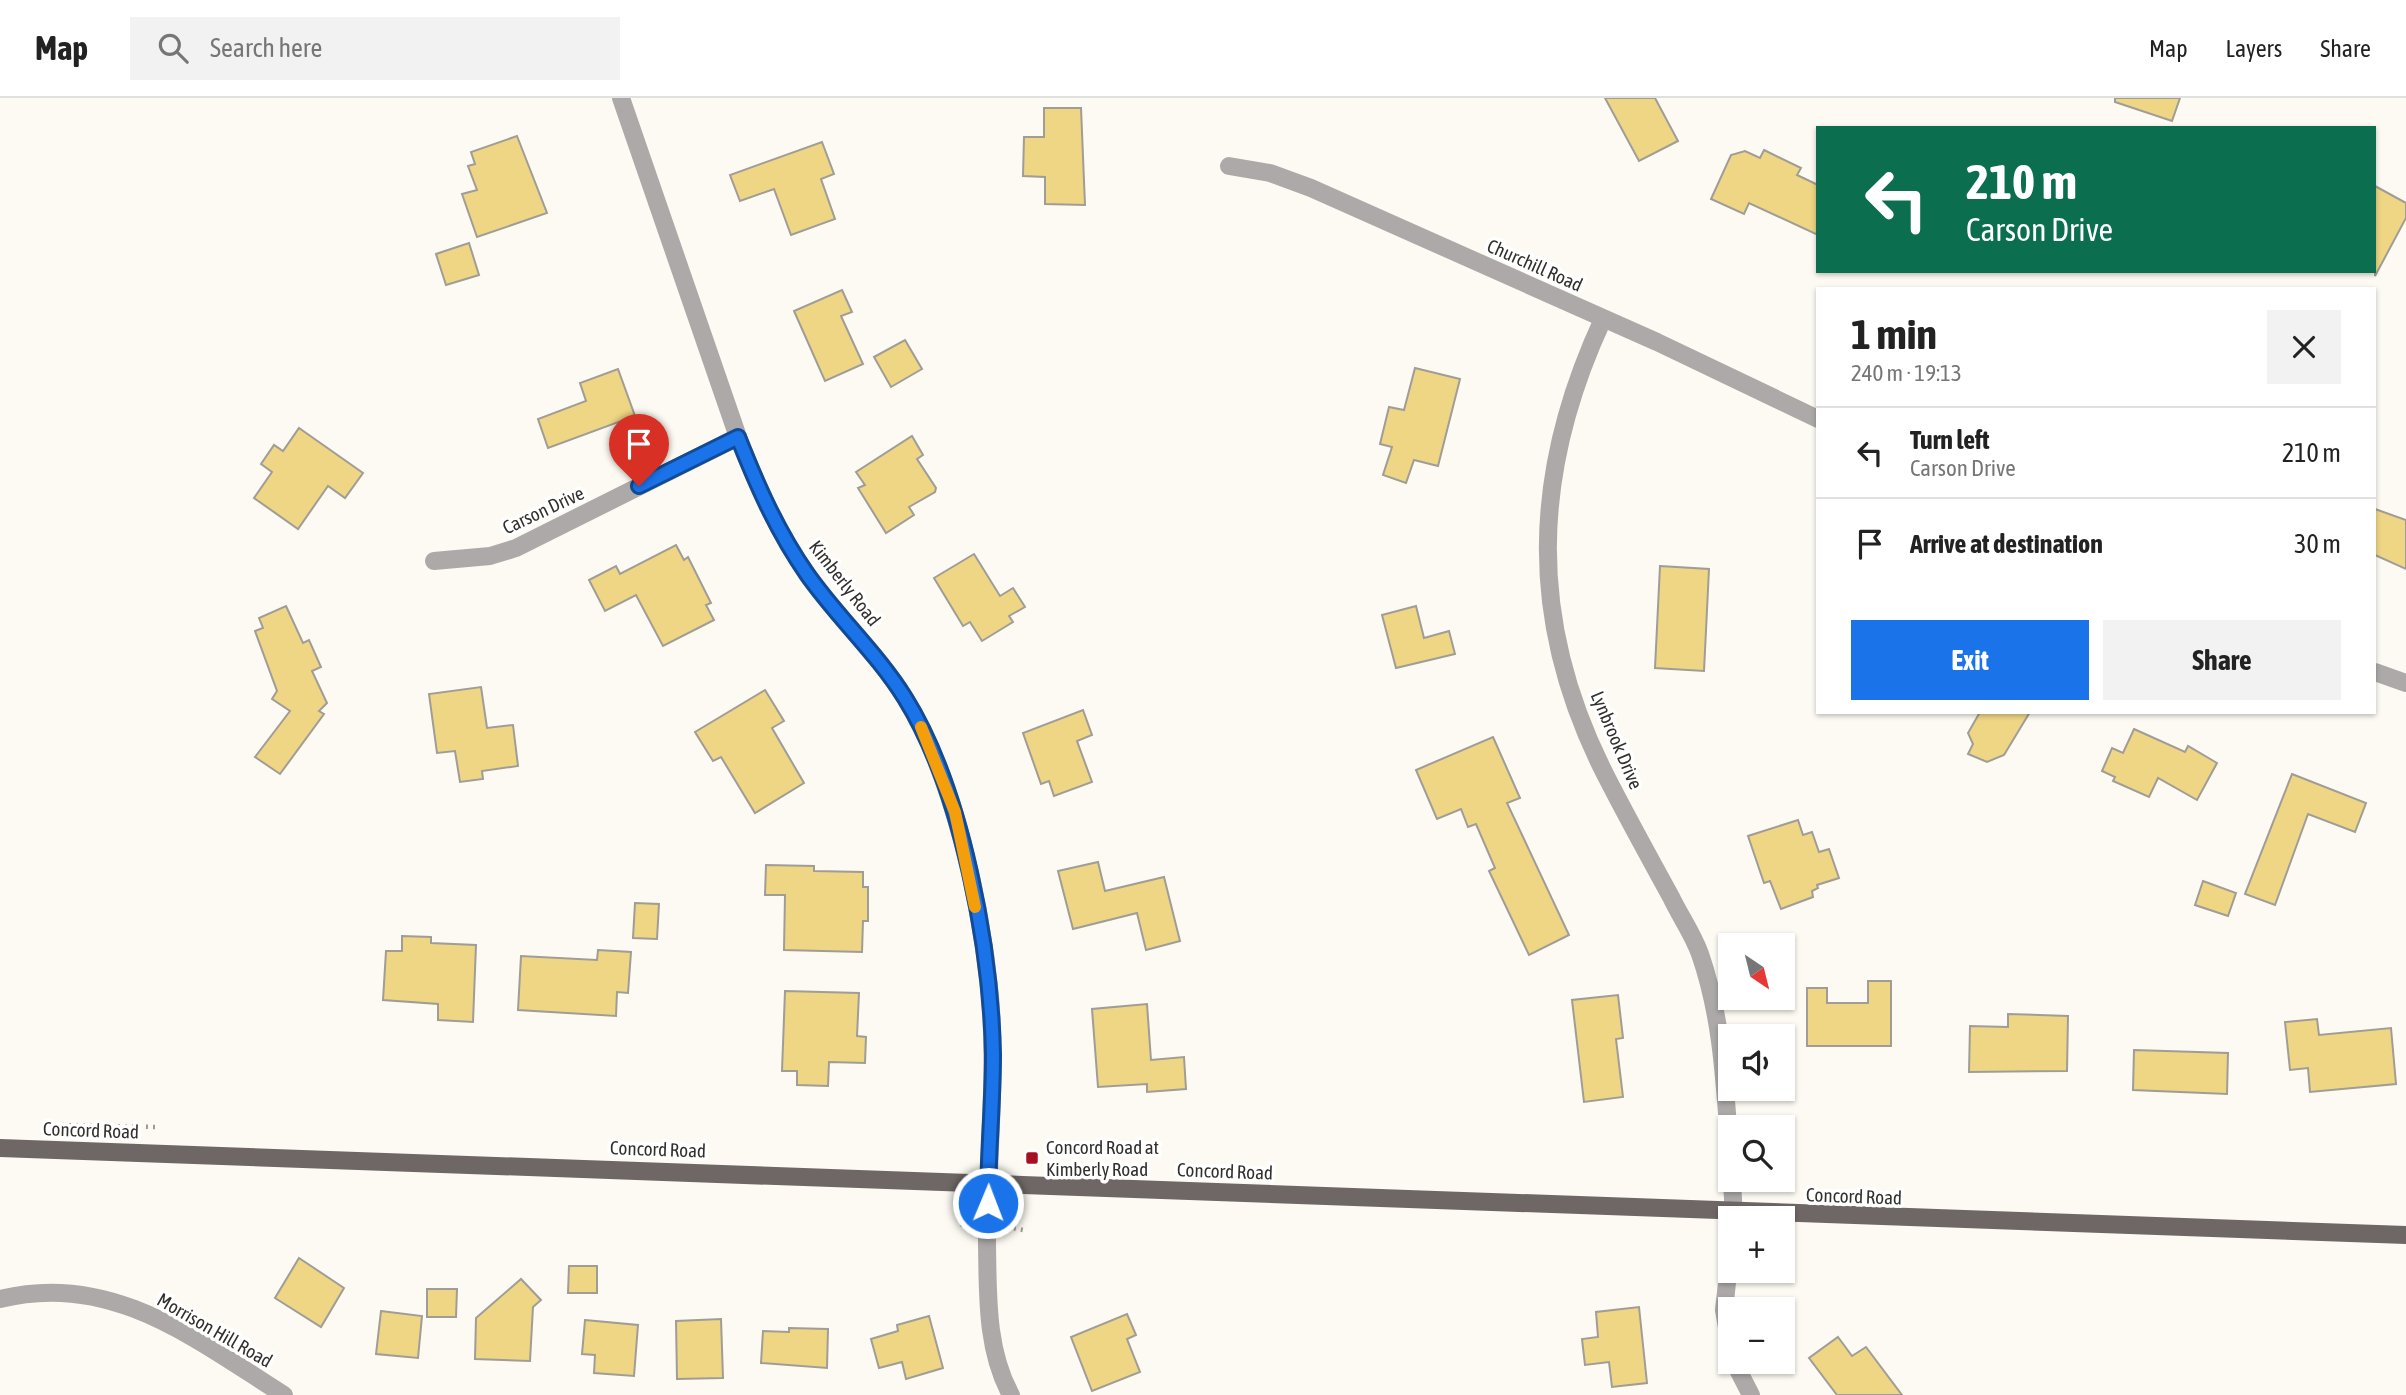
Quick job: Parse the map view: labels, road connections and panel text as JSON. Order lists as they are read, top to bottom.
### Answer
{
  "streets": {
    "main road": ["Concord Road"],
    "street": [
      "Churchill Road",
      "Carson Drive",
      "Kimberly Road",
      "Lynbrook Drive",
      "Morrison Hill Road"
    ]
  },
  "crossings": [
    ["Churchill Road", "Lynbrook Drive"],
    ["Carson Drive", "Kimberly Road"],
    ["Kimberly Road", "Concord Road"]
  ],
  "places": {
    "transit": ["Concord Road at Kimberly Road"]
  },
  "north": "bottom right",
  "page": {
    "header": "Map",
    "search": "Search here",
    "nav": ["Map", "Layers", "Share"],
    "turn": ["210 m", "Carson Drive"],
    "heading": ["1 min", "240 m · 19:13"],
    "list": [
      {
        "name": "Turn left",
        "note": "Carson Drive",
        "value": "210 m"
      },
      {
        "name": "Arrive at destination",
        "value": "30 m"
      }
    ],
    "buttons": ["Exit", "Share"],
    "map_buttons": ["+", "−"]
  }
}
